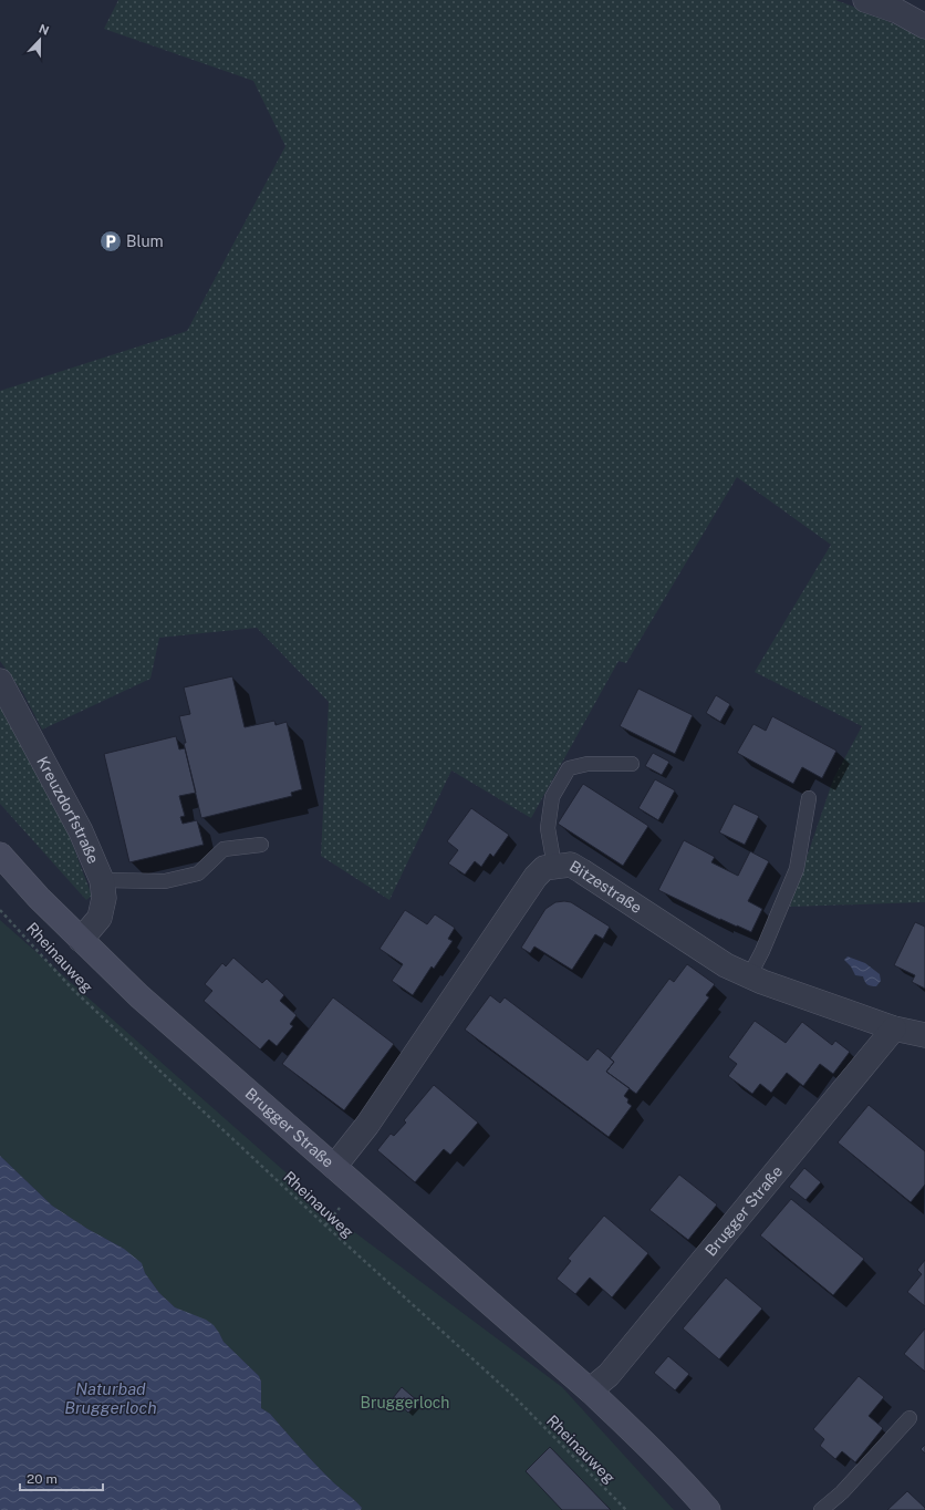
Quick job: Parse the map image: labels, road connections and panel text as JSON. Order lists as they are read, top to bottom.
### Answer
{
  "streets": {
    "main road": ["Brugger Straße"],
    "street": ["Kreuzdorfstraße", "Bitzestraße"],
    "path": ["Rheinauweg"]
  },
  "crossings": [
    ["Kreuzdorfstraße", "Brugger Straße"],
    ["Bitzestraße", "Brugger Straße"]
  ],
  "water": ["Naturbad Bruggerloch"],
  "parks": ["Bruggerloch"],
  "places": {
    "parking": ["Blum"]
  },
  "scale_bar": "20 m",
  "north": "top"
}
